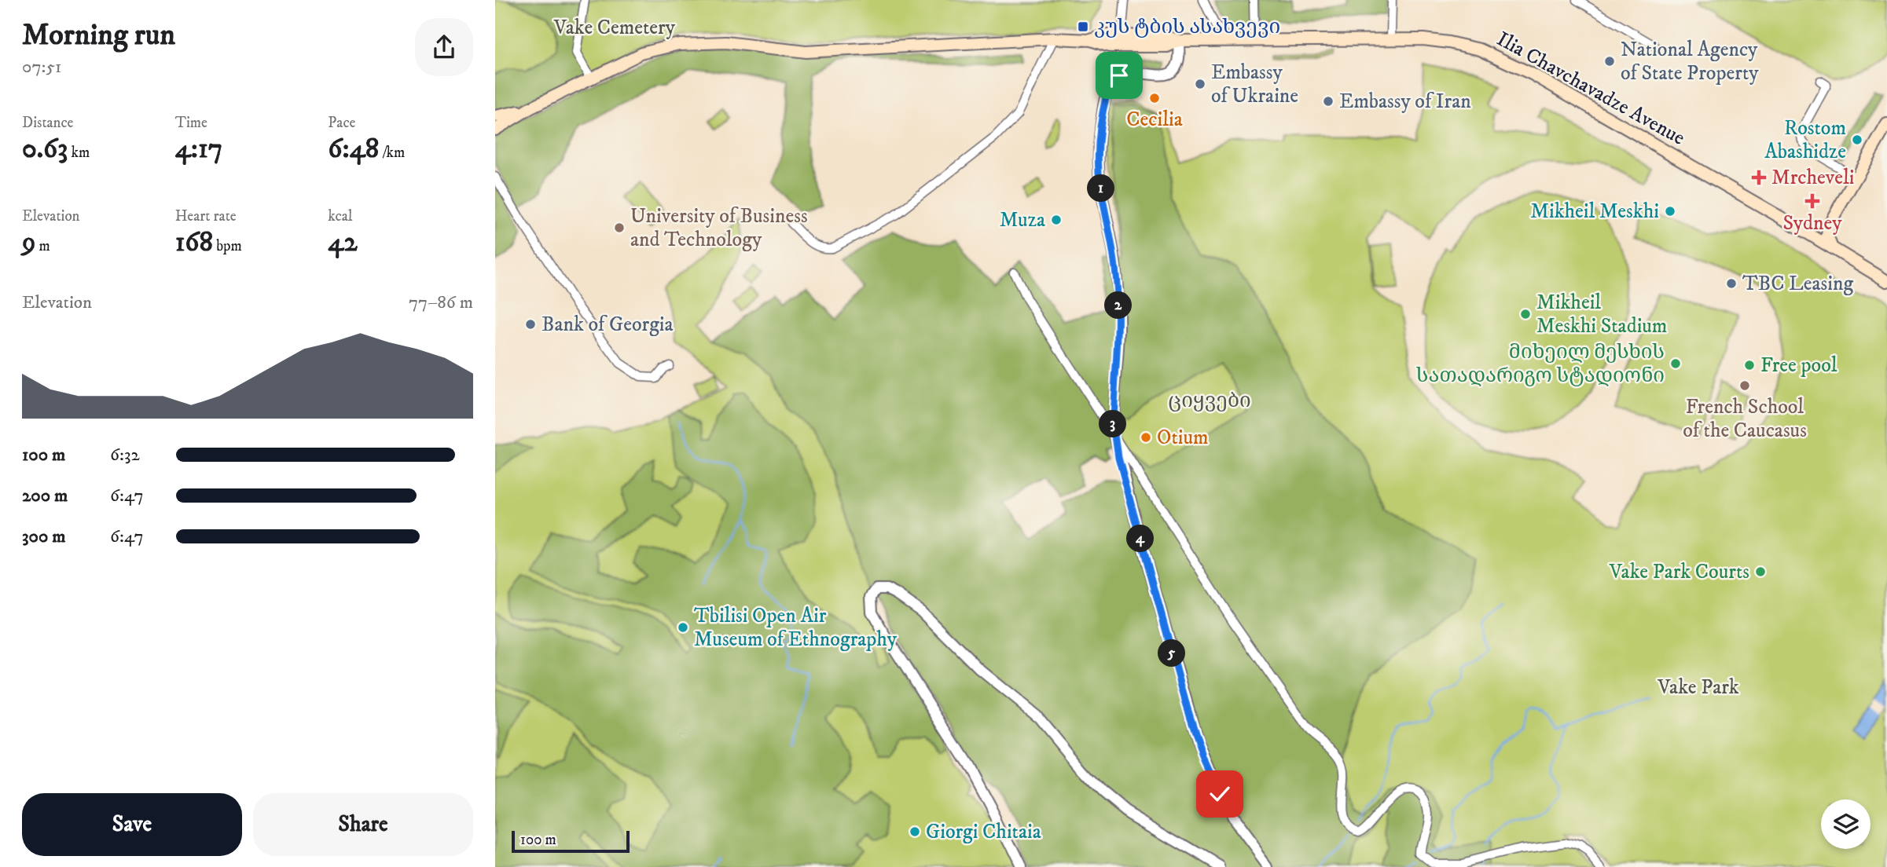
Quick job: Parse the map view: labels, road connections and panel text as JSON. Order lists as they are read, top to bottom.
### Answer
{
  "streets": {
    "main road": ["Ilia Chavchavadze Avenue"]
  },
  "parks": ["Vake Cemetery", "ციყვები", "Vake Park"],
  "places": {
    "transit": ["კუს ტბის ასახვევი"],
    "other": [
      "National Agency of State Property",
      "Embassy of Ukraine",
      "Cecilia",
      "Embassy of Iran",
      "Rostom Abashidze",
      "Mikheil Meskhi",
      "Muza",
      "University of Business and Technology",
      "TBC Leasing",
      "Mikheil Meskhi Stadium",
      "Bank of Georgia",
      "მიხეილ მესხის სათადარიგო სტადიონი",
      "Free pool",
      "French School of the Caucasus",
      "Otium",
      "Vake Park Courts",
      "Tbilisi Open Air Museum of Ethnography",
      "Giorgi Chitaia"
    ],
    "health": ["Mrcheveli", "Sydney"]
  },
  "scale_bar": "100 m",
  "page": {
    "heading": ["Morning run", "07:51"],
    "stats": [
      ["Distance", "0.63 km"],
      ["Time", "4:17"],
      ["Pace", "6:48 /km"],
      ["Elevation", "9 m"],
      ["Heart rate", "168 bpm"],
      ["kcal", "42"]
    ],
    "pins": [
      "1",
      "2",
      "3",
      "4",
      "5"
    ],
    "chart": ["Elevation", "77–86 m"],
    "list": [
      {
        "name": "100 m",
        "note": "6:32"
      },
      {
        "name": "200 m",
        "note": "6:47"
      },
      {
        "name": "300 m",
        "note": "6:47"
      }
    ],
    "buttons": ["Save", "Share"],
    "scale": "100 m"
  }
}
